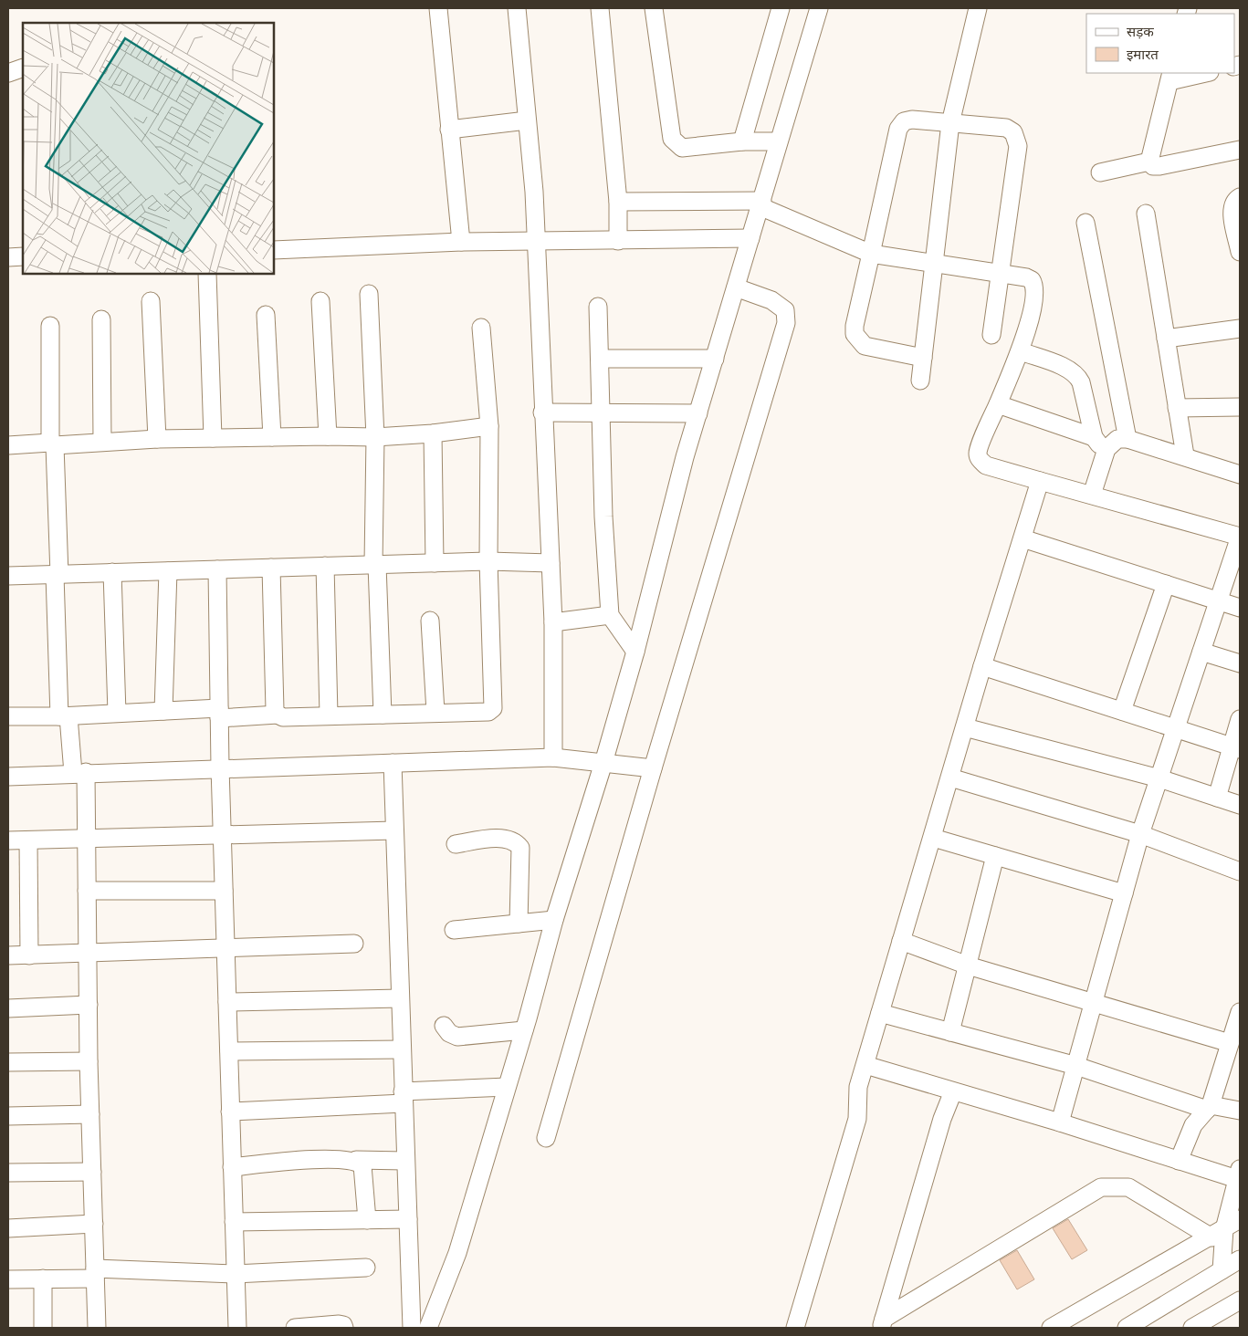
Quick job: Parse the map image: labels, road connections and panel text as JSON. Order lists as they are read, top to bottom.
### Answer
{
  "legend": ["सड़क", "इमारत"]
}
